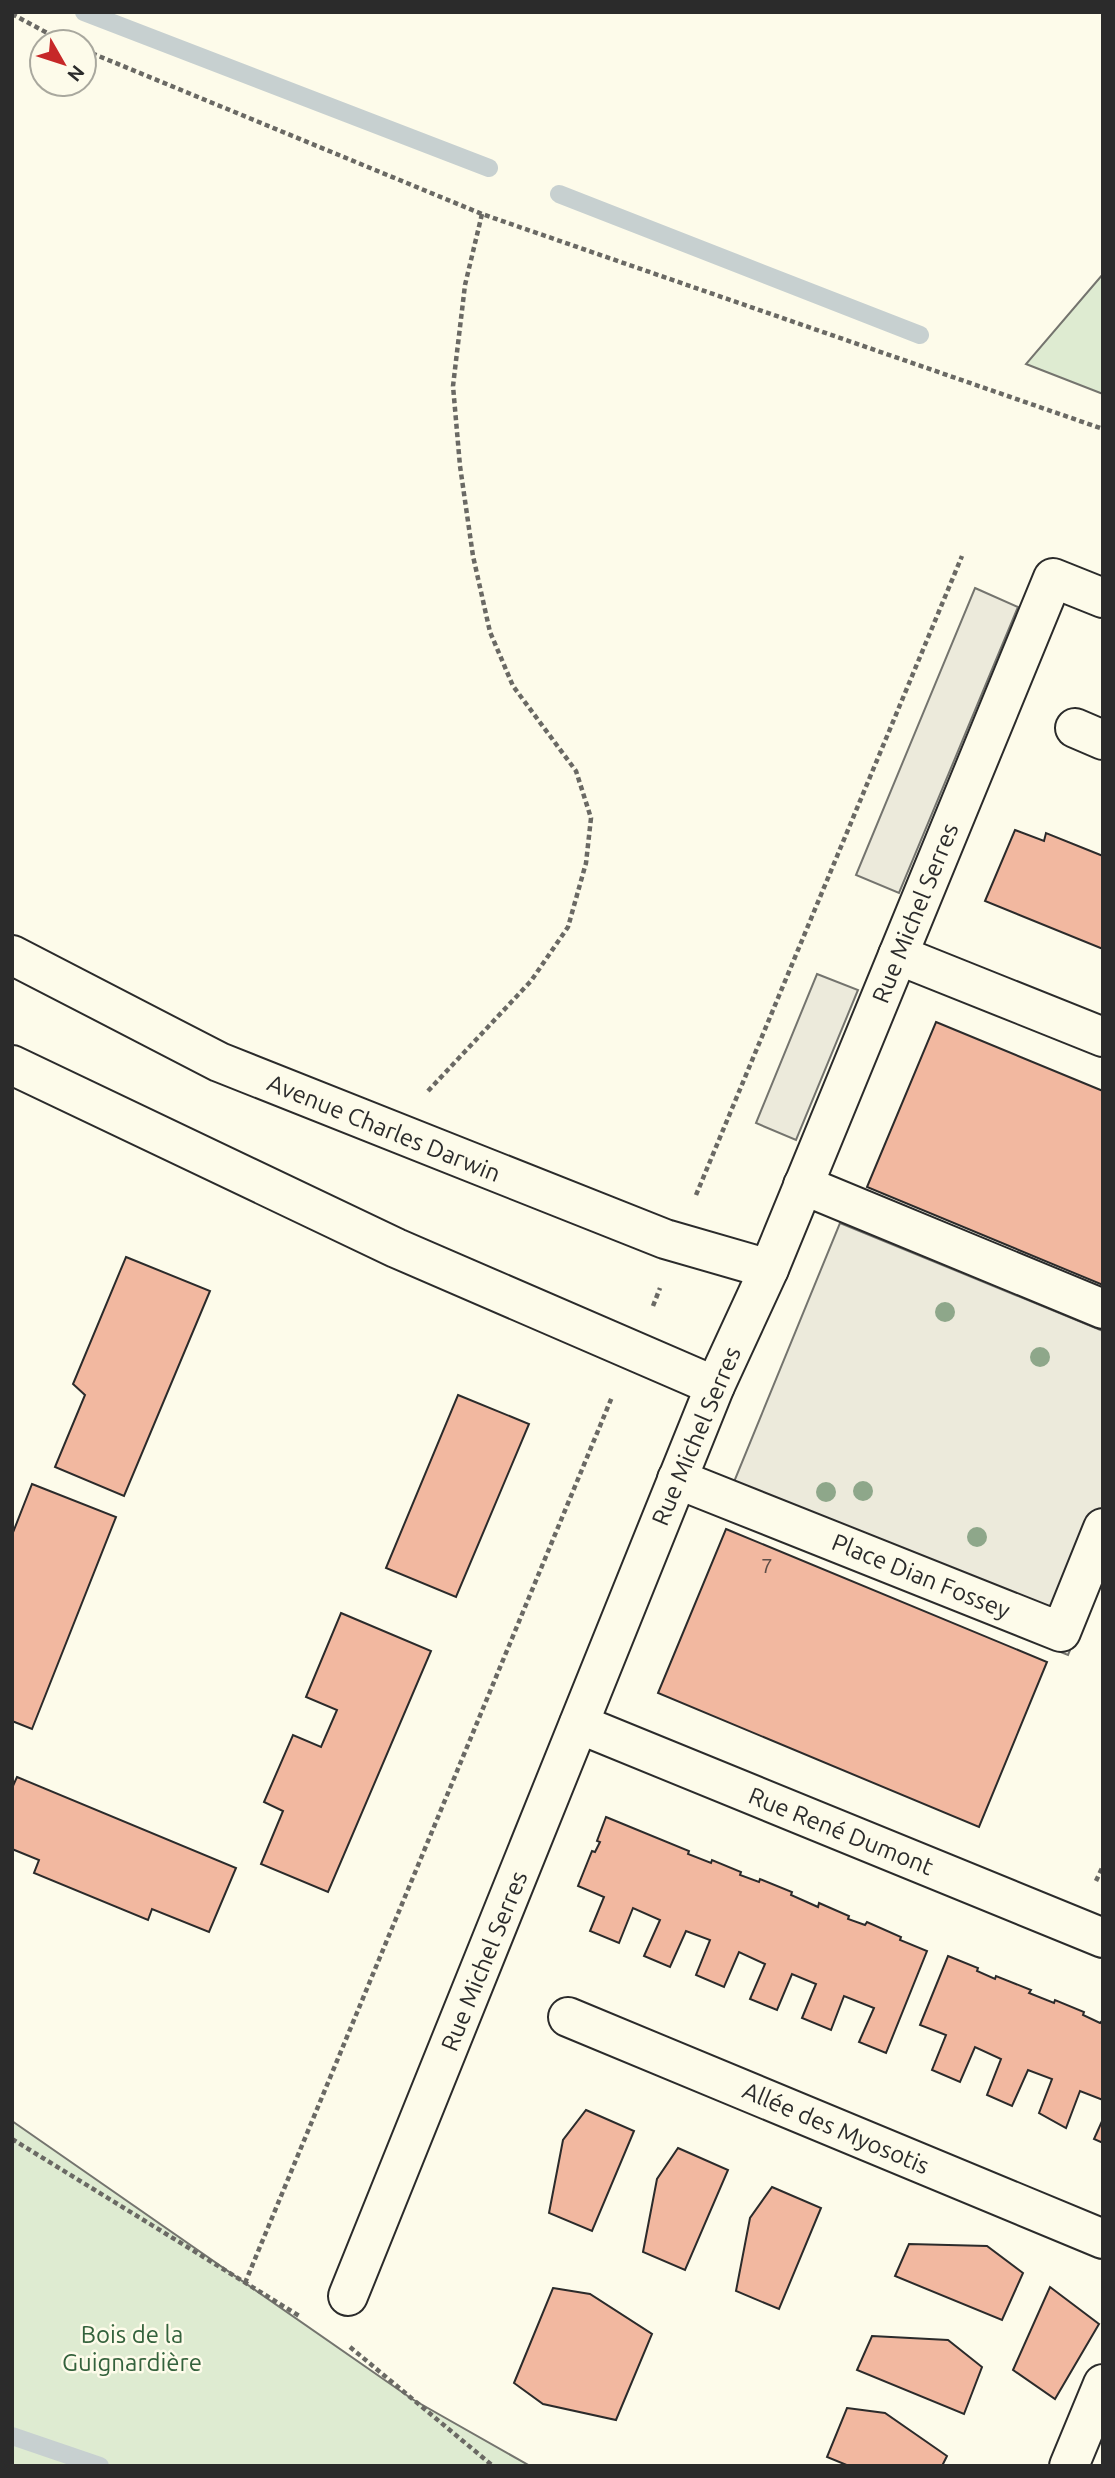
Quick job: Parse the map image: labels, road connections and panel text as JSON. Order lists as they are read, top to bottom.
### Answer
{
  "streets": {
    "street": [
      "Rue Michel Serres",
      "Avenue Charles Darwin",
      "Place Dian Fossey",
      "Rue René Dumont",
      "Allée des Myosotis"
    ]
  },
  "crossings": [
    ["Rue Michel Serres", "Avenue Charles Darwin"],
    ["Rue Michel Serres", "Place Dian Fossey"],
    ["Rue Michel Serres", "Rue René Dumont"]
  ],
  "parks": ["Bois de la Guignardière"],
  "house_numbers": ["7"],
  "north": "bottom right"
}
